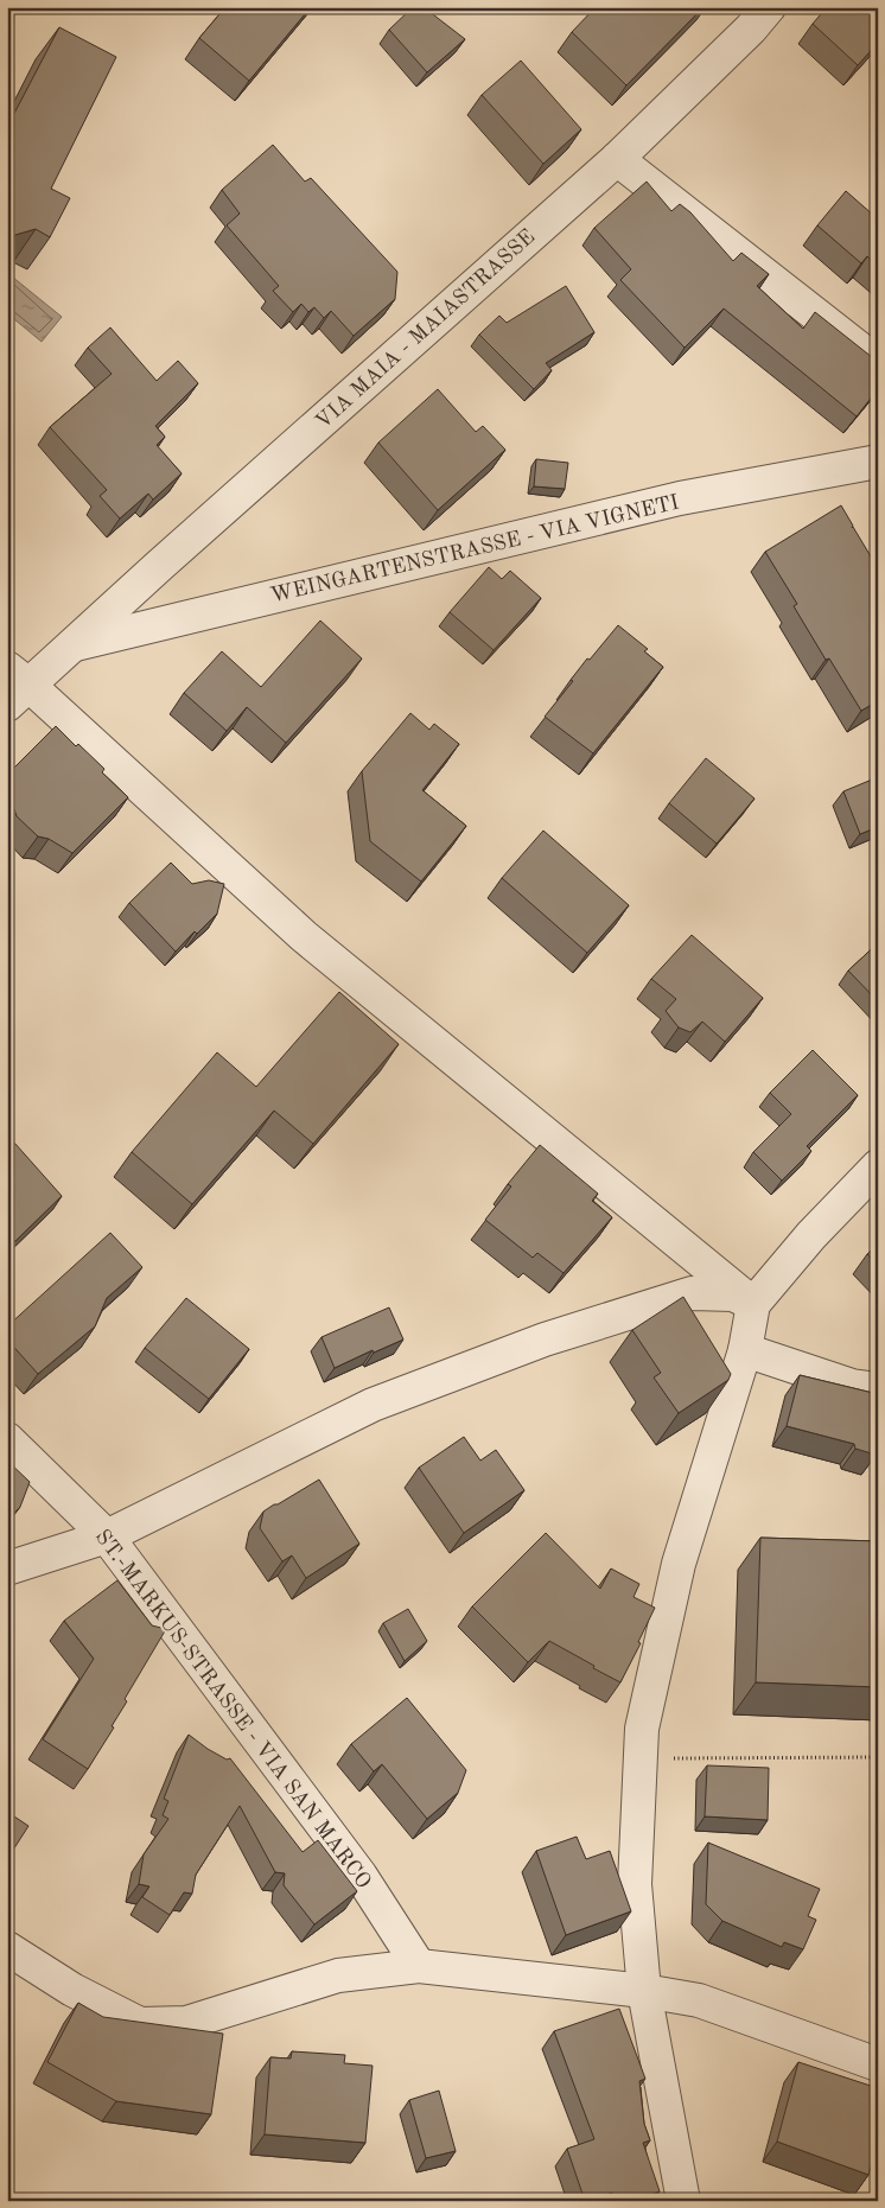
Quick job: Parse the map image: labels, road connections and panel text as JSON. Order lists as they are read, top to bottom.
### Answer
{
  "streets": {
    "street": ["VIA MAIA - MAIASTRASSE", "WEINGARTENSTRASSE - VIA VIGNETI", "ST.-MARKUS-STRASSE - VIA SAN MARCO"]
  },
  "crossings": [
    ["VIA MAIA - MAIASTRASSE", "WEINGARTENSTRASSE - VIA VIGNETI"]
  ]
}
